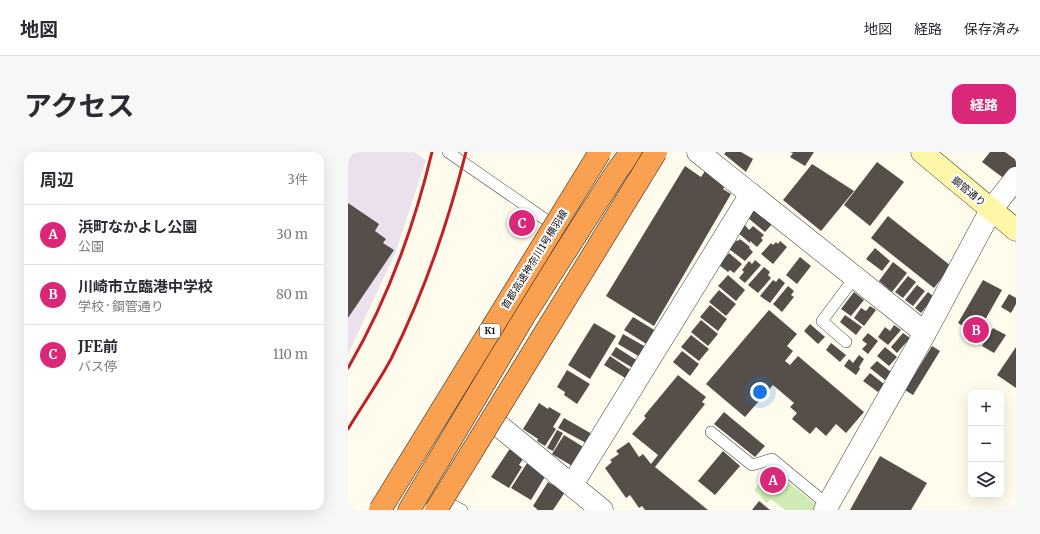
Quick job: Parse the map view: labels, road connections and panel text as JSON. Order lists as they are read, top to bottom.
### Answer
{
  "streets": {
    "highway": ["首都高速神奈川1号横羽線", "K1"],
    "street": ["鋼管通り"]
  },
  "page": {
    "header": "地図",
    "nav": ["地図", "経路", "保存済み"],
    "title": "アクセス",
    "buttons": "経路",
    "heading": ["周辺", "3件"],
    "list": [
      {
        "mark": "A",
        "name": "浜町なかよし公園",
        "note": "公園",
        "value": "30 m"
      },
      {
        "mark": "B",
        "name": "川崎市立臨港中学校",
        "note": "学校 · 鋼管通り",
        "value": "80 m"
      },
      {
        "mark": "C",
        "name": "JFE前",
        "note": "バス停",
        "value": "110 m"
      }
    ],
    "pins": ["C", "B", "A"],
    "map_buttons": ["+", "−"]
  }
}
